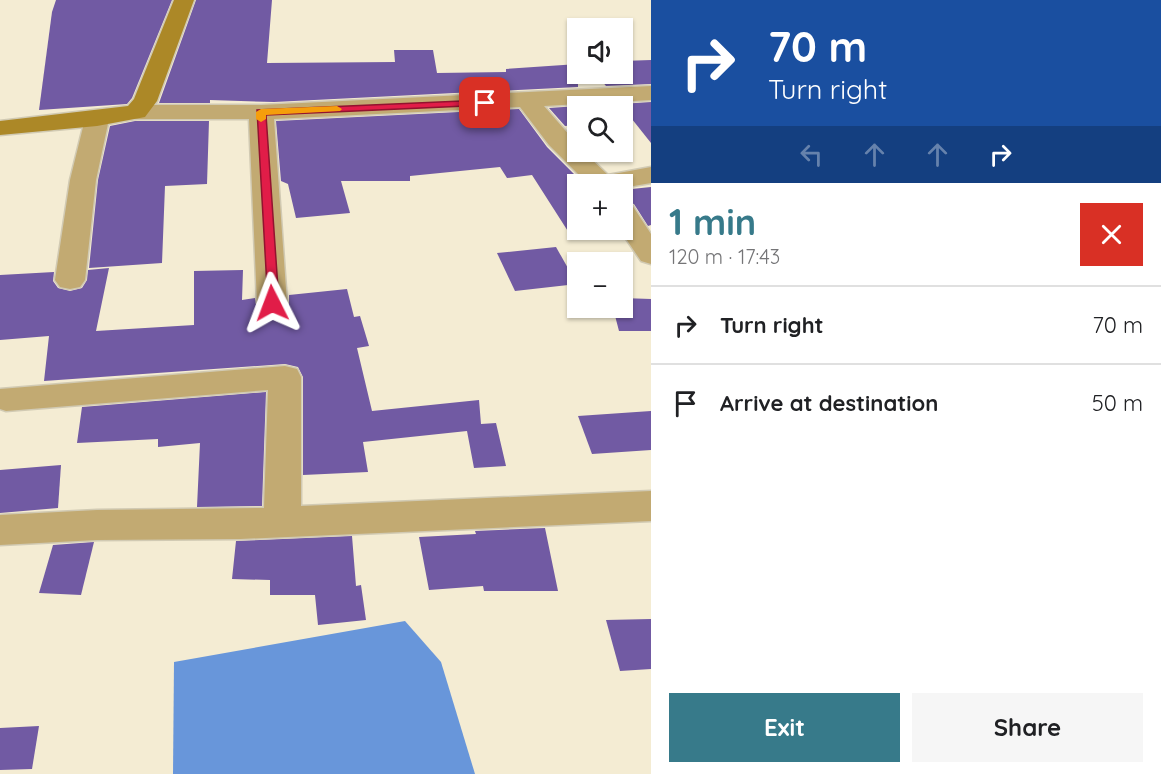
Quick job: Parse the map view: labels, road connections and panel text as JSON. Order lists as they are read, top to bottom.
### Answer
{
  "page": {
    "turn": ["70 m", "Turn right"],
    "map_buttons": ["+", "−"],
    "heading": ["1 min", "120 m · 17:43"],
    "list": [
      {
        "name": "Turn right",
        "value": "70 m"
      },
      {
        "name": "Arrive at destination",
        "value": "50 m"
      }
    ],
    "buttons": ["Exit", "Share"]
  }
}
